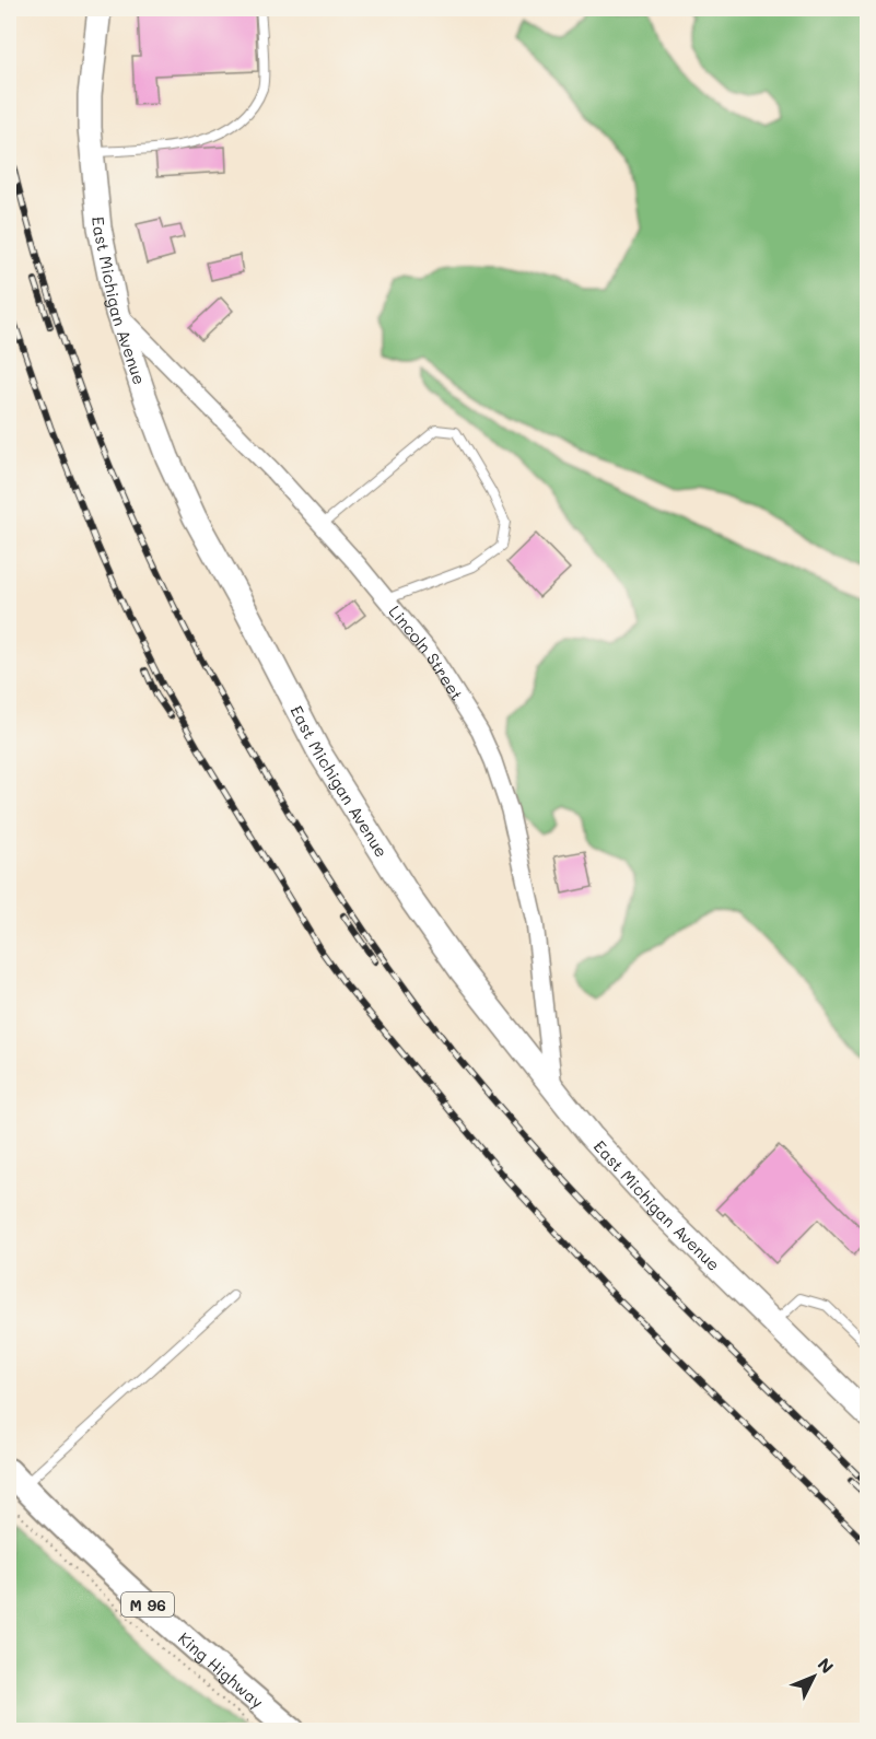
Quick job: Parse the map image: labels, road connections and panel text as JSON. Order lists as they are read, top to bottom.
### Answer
{
  "streets": {
    "main road": ["M 96", "King Highway"],
    "street": ["East Michigan Avenue", "Lincoln Street"]
  },
  "crossings": [
    ["East Michigan Avenue", "Lincoln Street"]
  ],
  "north": "top right"
}
